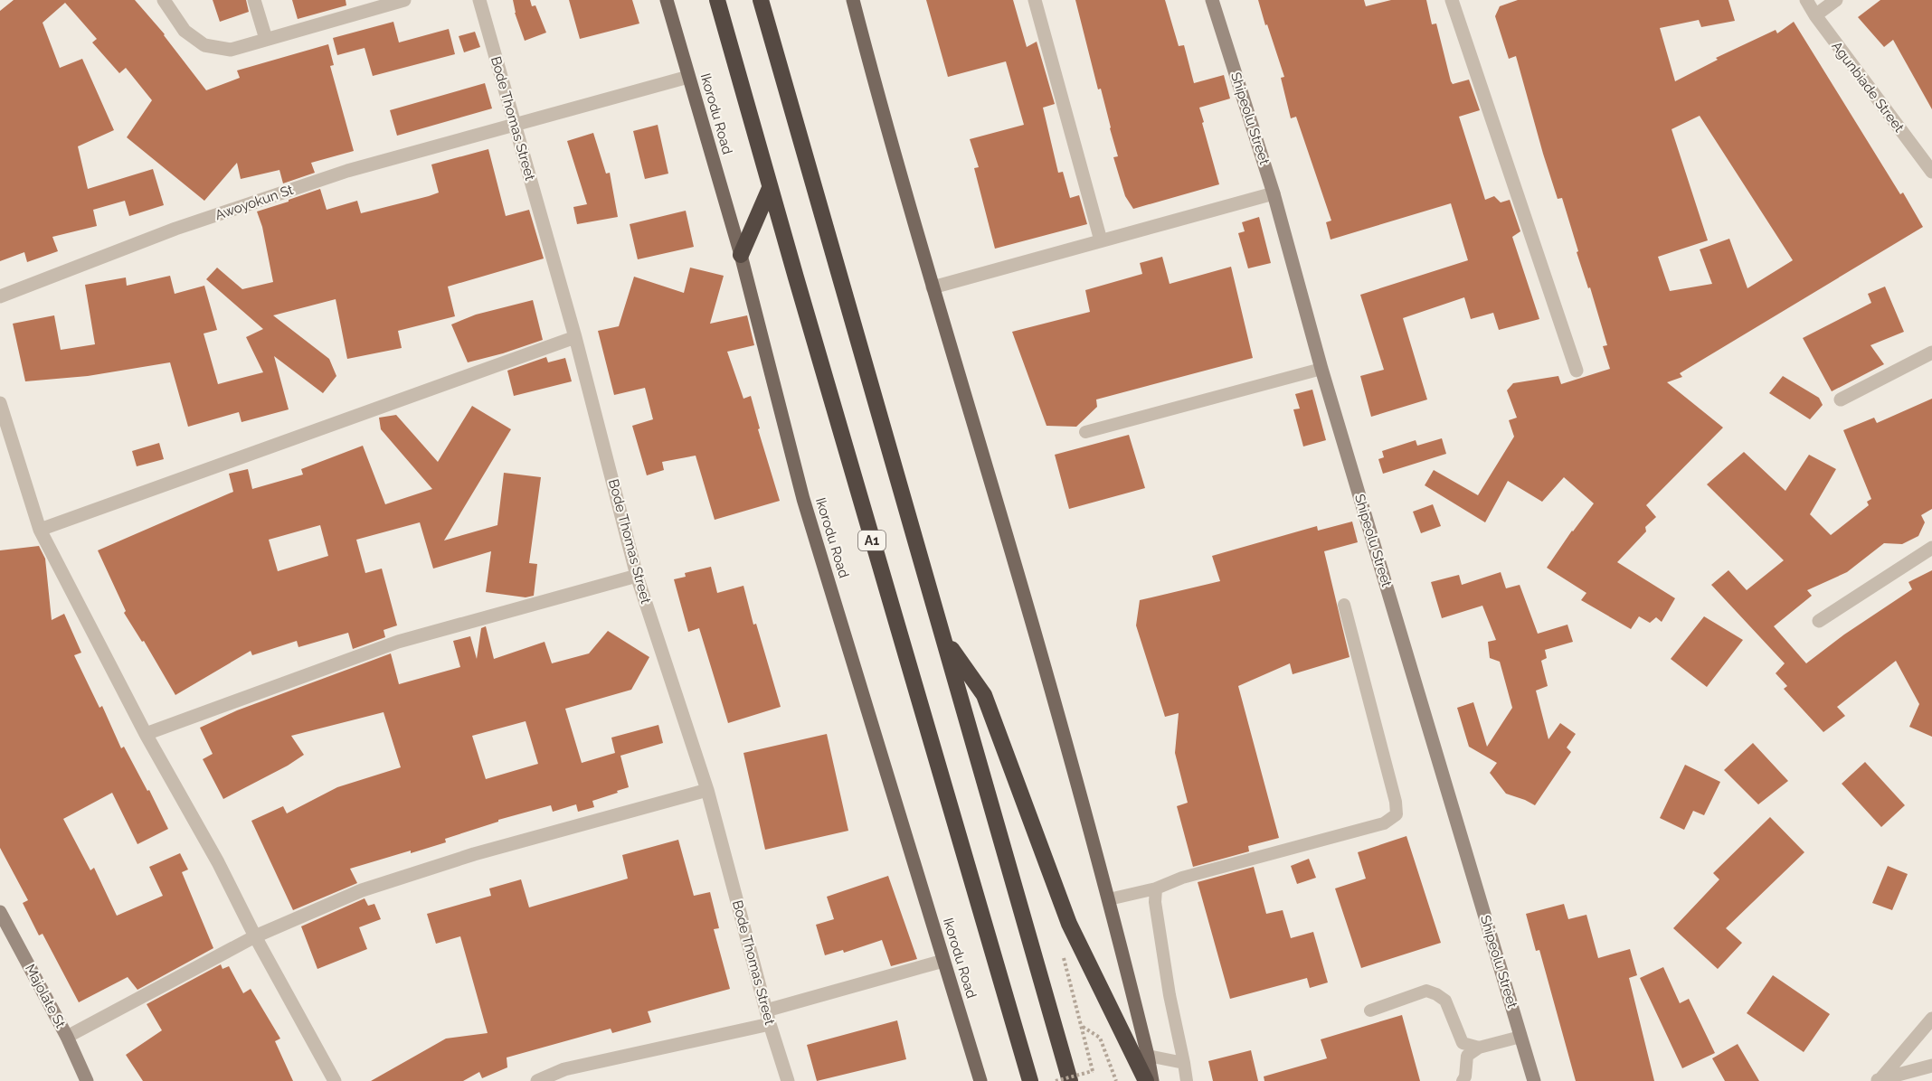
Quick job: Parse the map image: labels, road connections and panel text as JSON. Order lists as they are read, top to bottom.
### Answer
{
  "streets": {
    "highway": ["A1"],
    "main road": ["Ikorodu Road"],
    "street": [
      "Agunbiade Street",
      "Bode Thomas Street",
      "Shipeolu Street",
      "Awoyokun St",
      "Majolate St"
    ]
  },
  "crossings": [
    ["Ikorodu Road", "Awoyokun St"],
    ["Bode Thomas Street", "Awoyokun St"]
  ]
}
